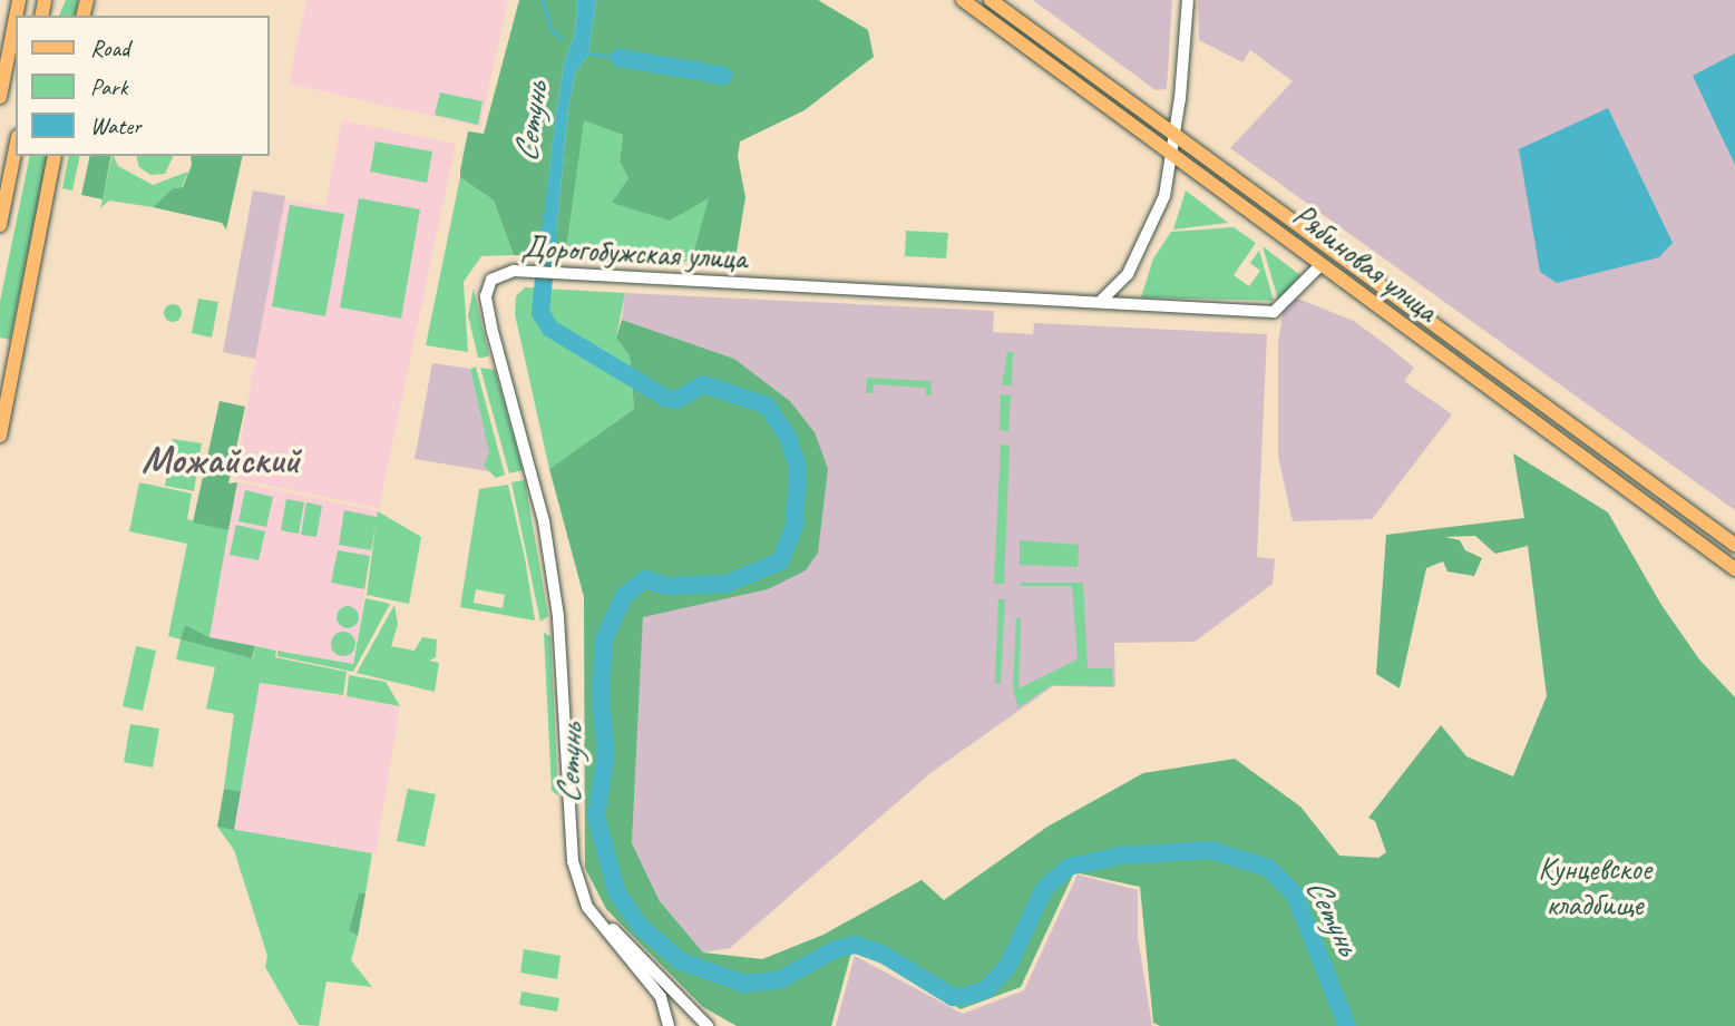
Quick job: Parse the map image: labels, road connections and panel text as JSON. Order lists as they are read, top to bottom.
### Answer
{
  "streets": {
    "main road": ["Рябиновая улица"],
    "street": ["Дорогобужская улица"]
  },
  "crossings": [
    ["Дорогобужская улица", "Рябиновая улица"]
  ],
  "districts": ["Можайский"],
  "water": ["Сетунь"],
  "parks": ["Кунцевское кладбище"],
  "legend": ["Road", "Park", "Water"]
}
